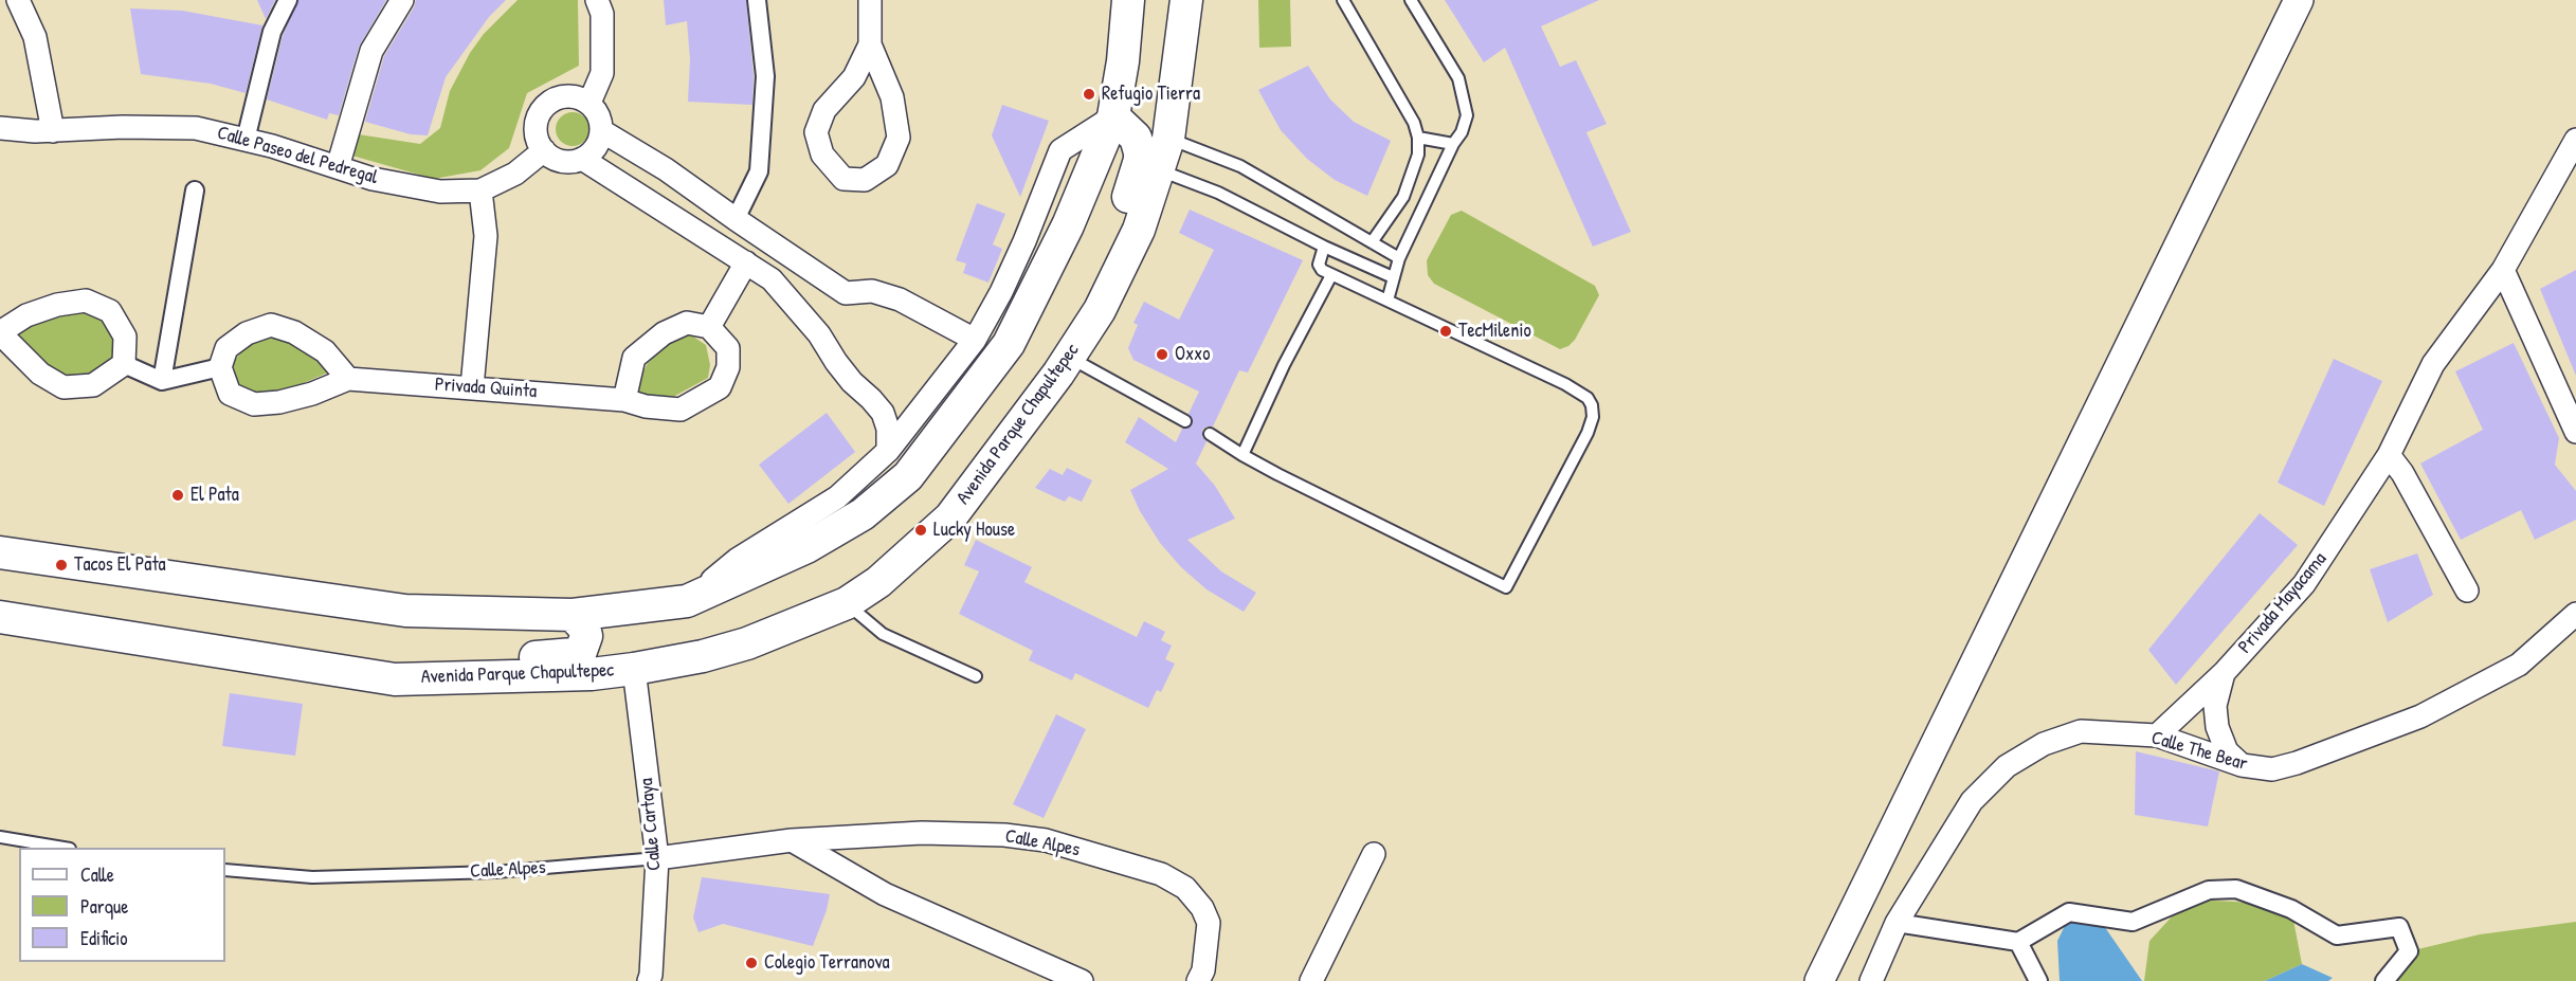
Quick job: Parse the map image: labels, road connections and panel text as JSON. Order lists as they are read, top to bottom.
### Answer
{
  "streets": {
    "main road": ["Avenida Parque Chapultepec"],
    "street": [
      "Calle Paseo del Pedregal",
      "Privada Quinta",
      "Privada Mayacama",
      "Calle The Bear",
      "Calle Cartaya",
      "Calle Alpes"
    ]
  },
  "crossings": [
    ["Avenida Parque Chapultepec", "Calle Cartaya"],
    ["Privada Mayacama", "Calle The Bear"],
    ["Calle Cartaya", "Calle Alpes"]
  ],
  "places": [
    "Refugio Tierra",
    "TecMilenio",
    "Oxxo",
    "El Pata",
    "Lucky House",
    "Tacos El Pata",
    "Colegio Terranova"
  ],
  "legend": ["Calle", "Parque", "Edificio"]
}
